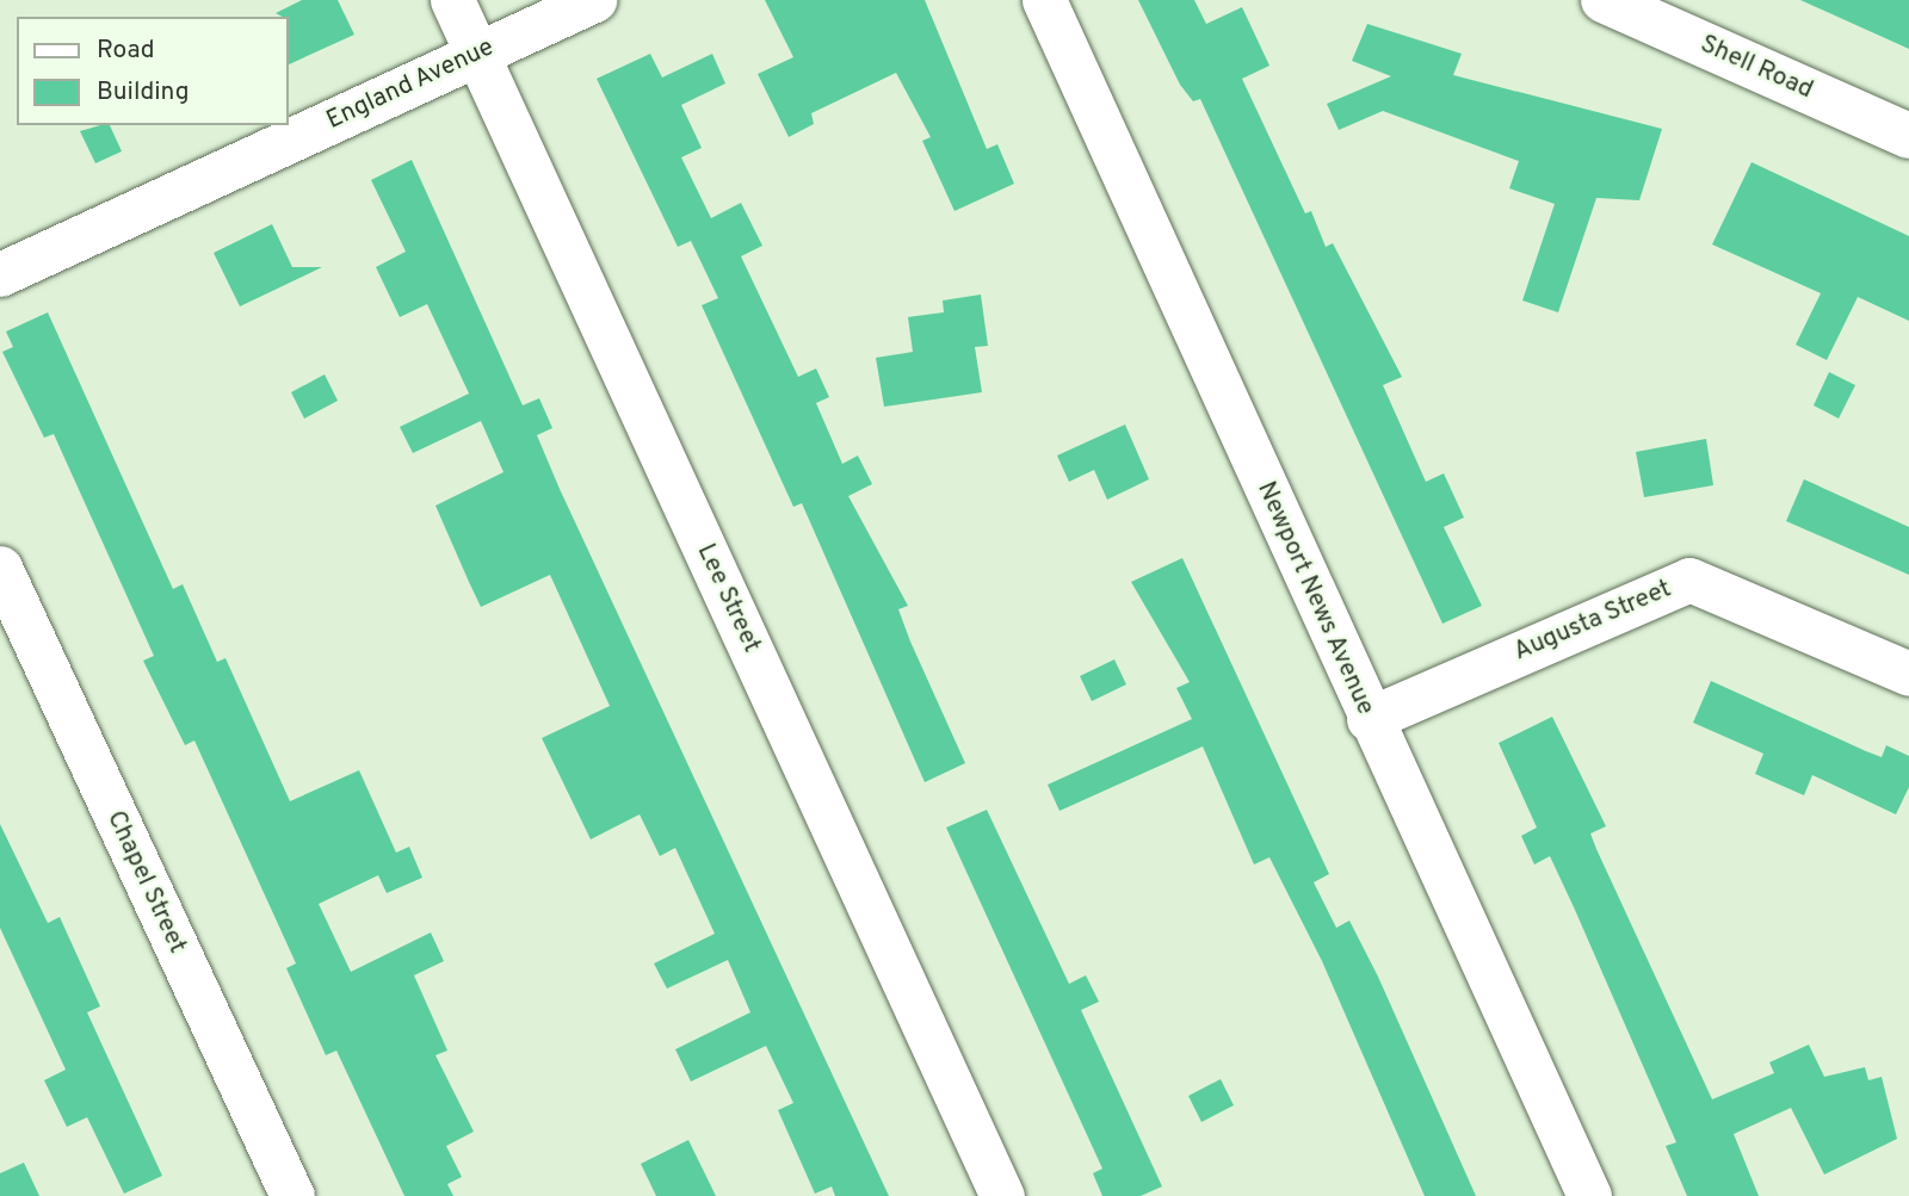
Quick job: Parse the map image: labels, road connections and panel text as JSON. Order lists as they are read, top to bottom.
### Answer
{
  "streets": {
    "street": [
      "Shell Road",
      "England Avenue",
      "Lee Street",
      "Newport News Avenue",
      "Augusta Street",
      "Chapel Street"
    ]
  },
  "crossings": [
    ["England Avenue", "Lee Street"],
    ["Newport News Avenue", "Augusta Street"]
  ],
  "legend": ["Road", "Building"]
}
